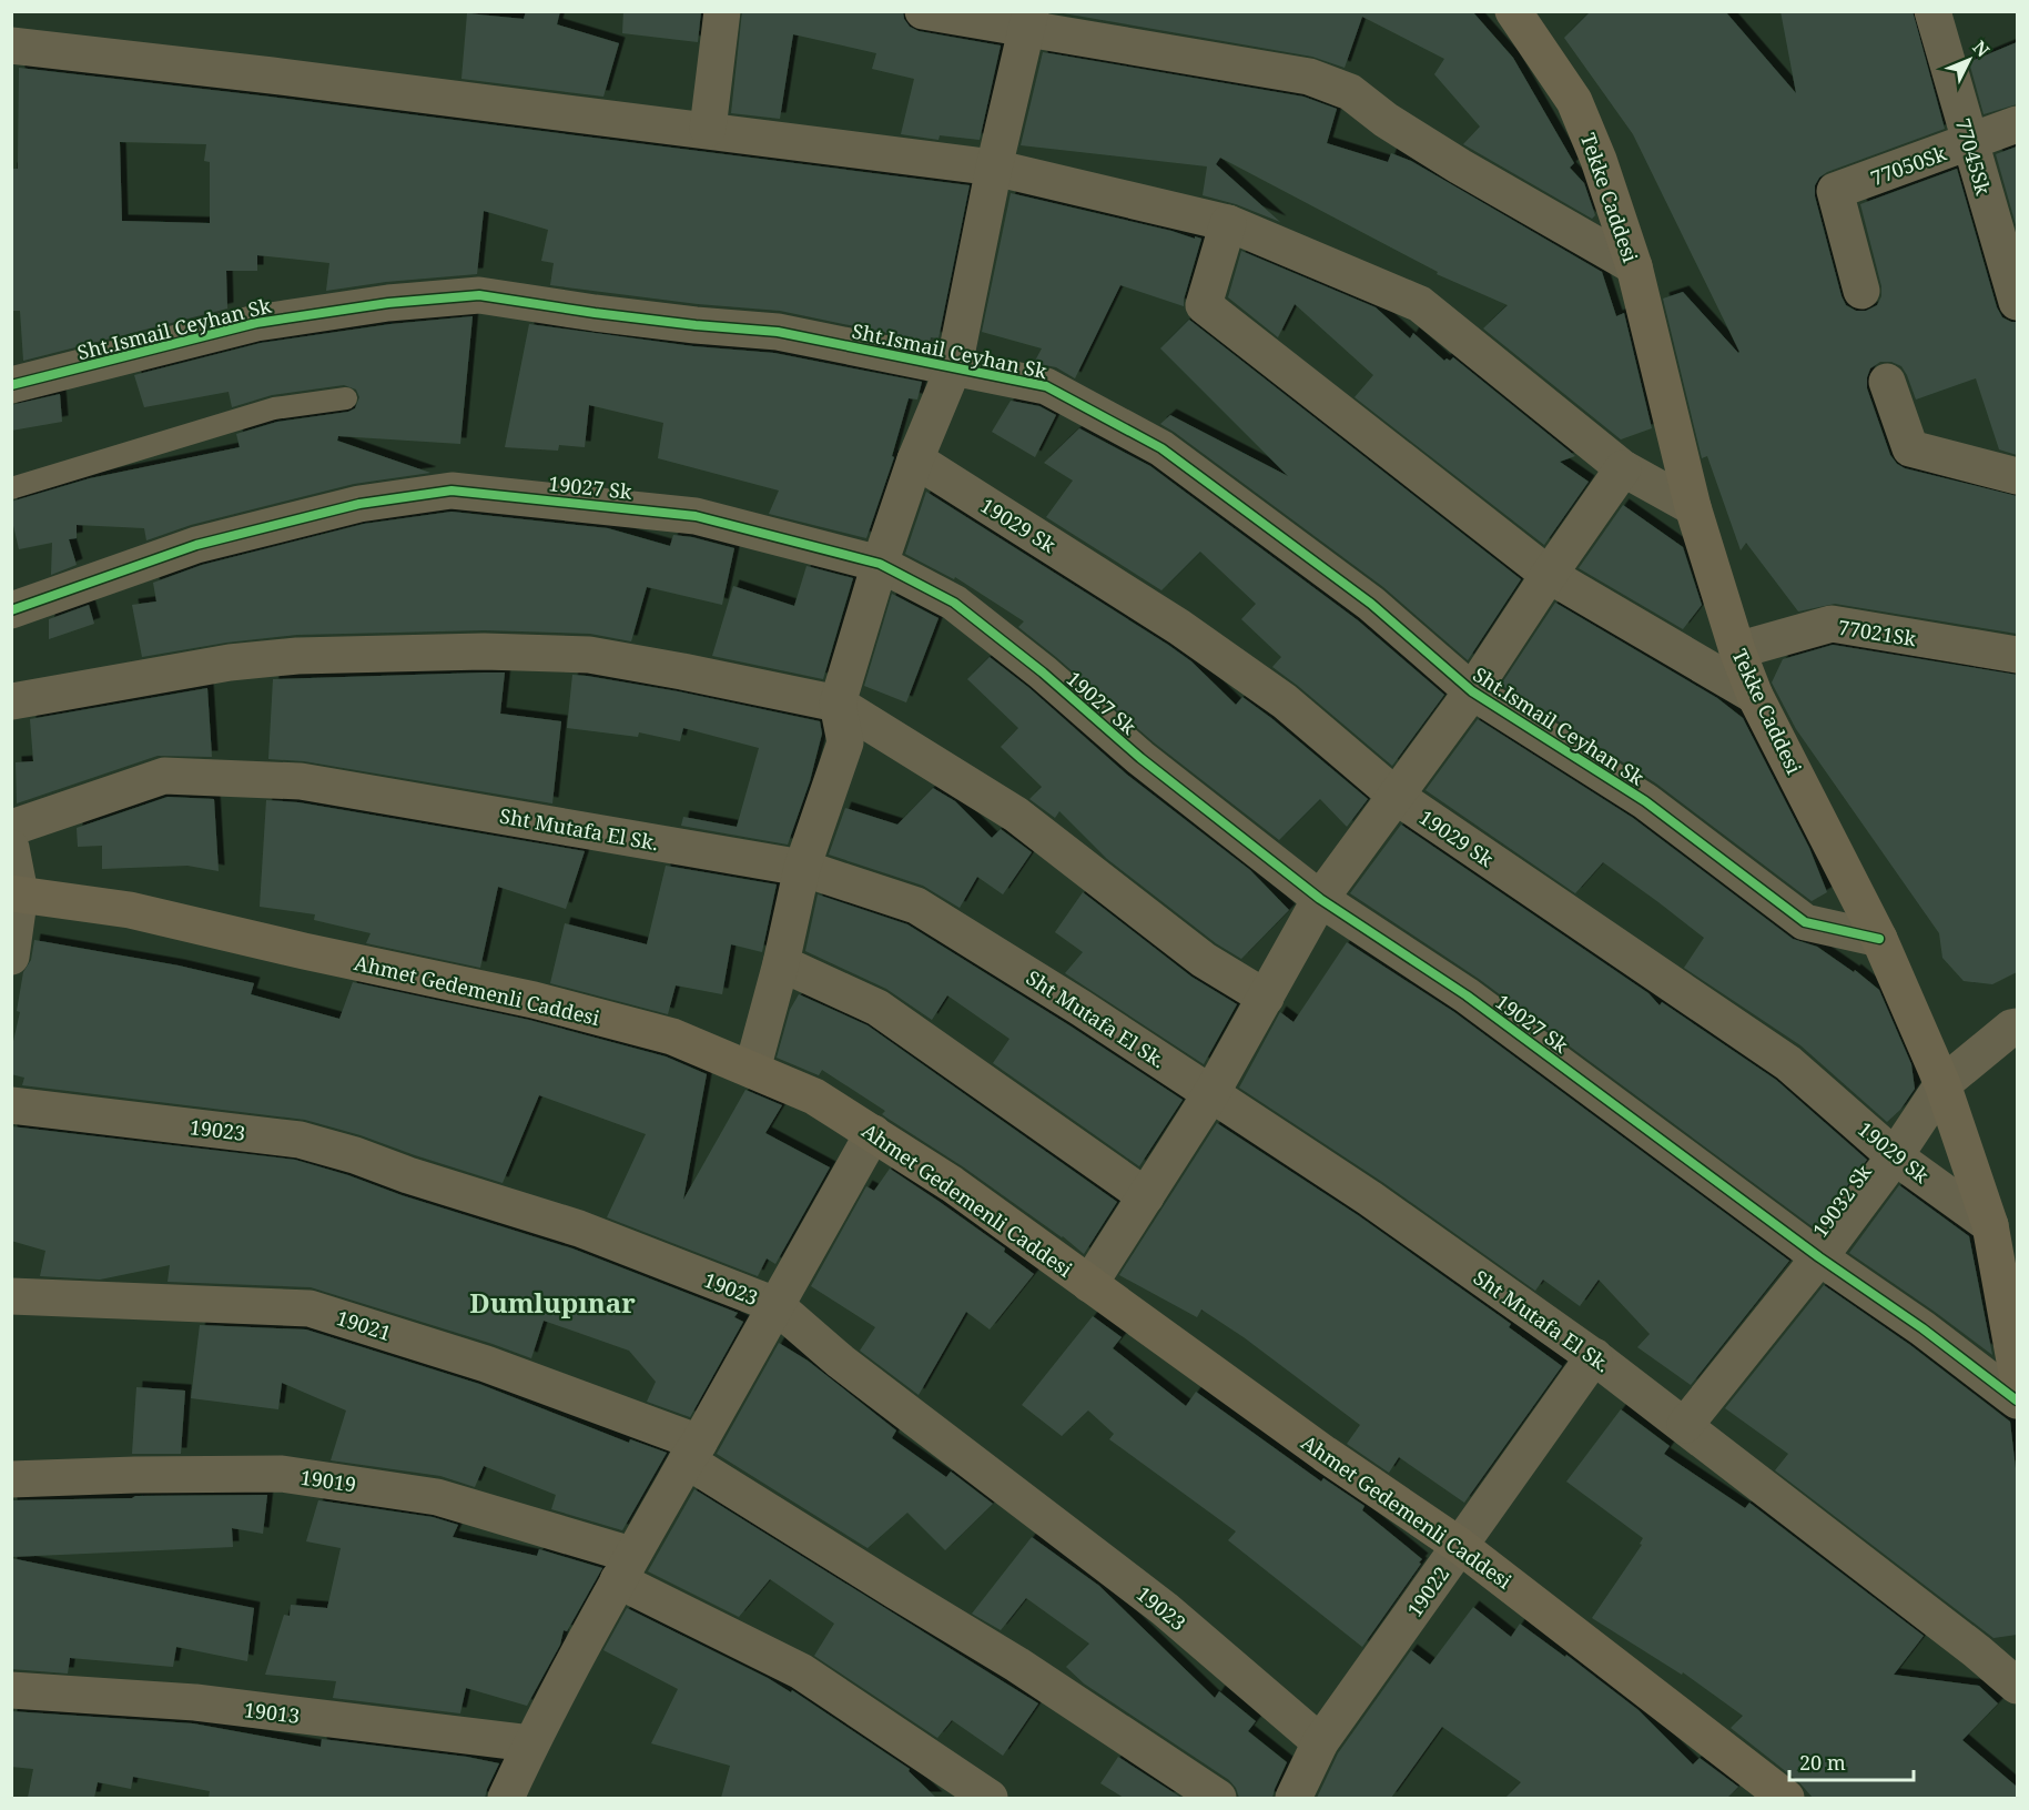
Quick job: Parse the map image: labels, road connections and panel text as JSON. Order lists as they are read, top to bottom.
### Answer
{
  "streets": {
    "street": [
      "77045Sk",
      "77050Sk",
      "Tekke Caddesi",
      "Sht.Ismail Ceyhan Sk",
      "19027 Sk",
      "19029 Sk",
      "77021Sk",
      "Sht Mutafa El Sk.",
      "Ahmet Gedemenli Caddesi",
      "19023",
      "19032 Sk",
      "19021",
      "19019",
      "19022",
      "19013"
    ]
  },
  "crossings": [
    ["77045Sk", "77050Sk"],
    ["Tekke Caddesi", "Sht.Ismail Ceyhan Sk"],
    ["Tekke Caddesi", "19029 Sk"],
    ["Tekke Caddesi", "77021Sk"],
    ["Tekke Caddesi", "19032 Sk"],
    ["19027 Sk", "19032 Sk"],
    ["19029 Sk", "19032 Sk"],
    ["Sht Mutafa El Sk.", "19032 Sk"],
    ["Sht Mutafa El Sk.", "19022"],
    ["Ahmet Gedemenli Caddesi", "19022"],
    ["19023", "19022"]
  ],
  "districts": ["Dumlupınar"],
  "scale_bar": "20 m",
  "north": "top right"
}
